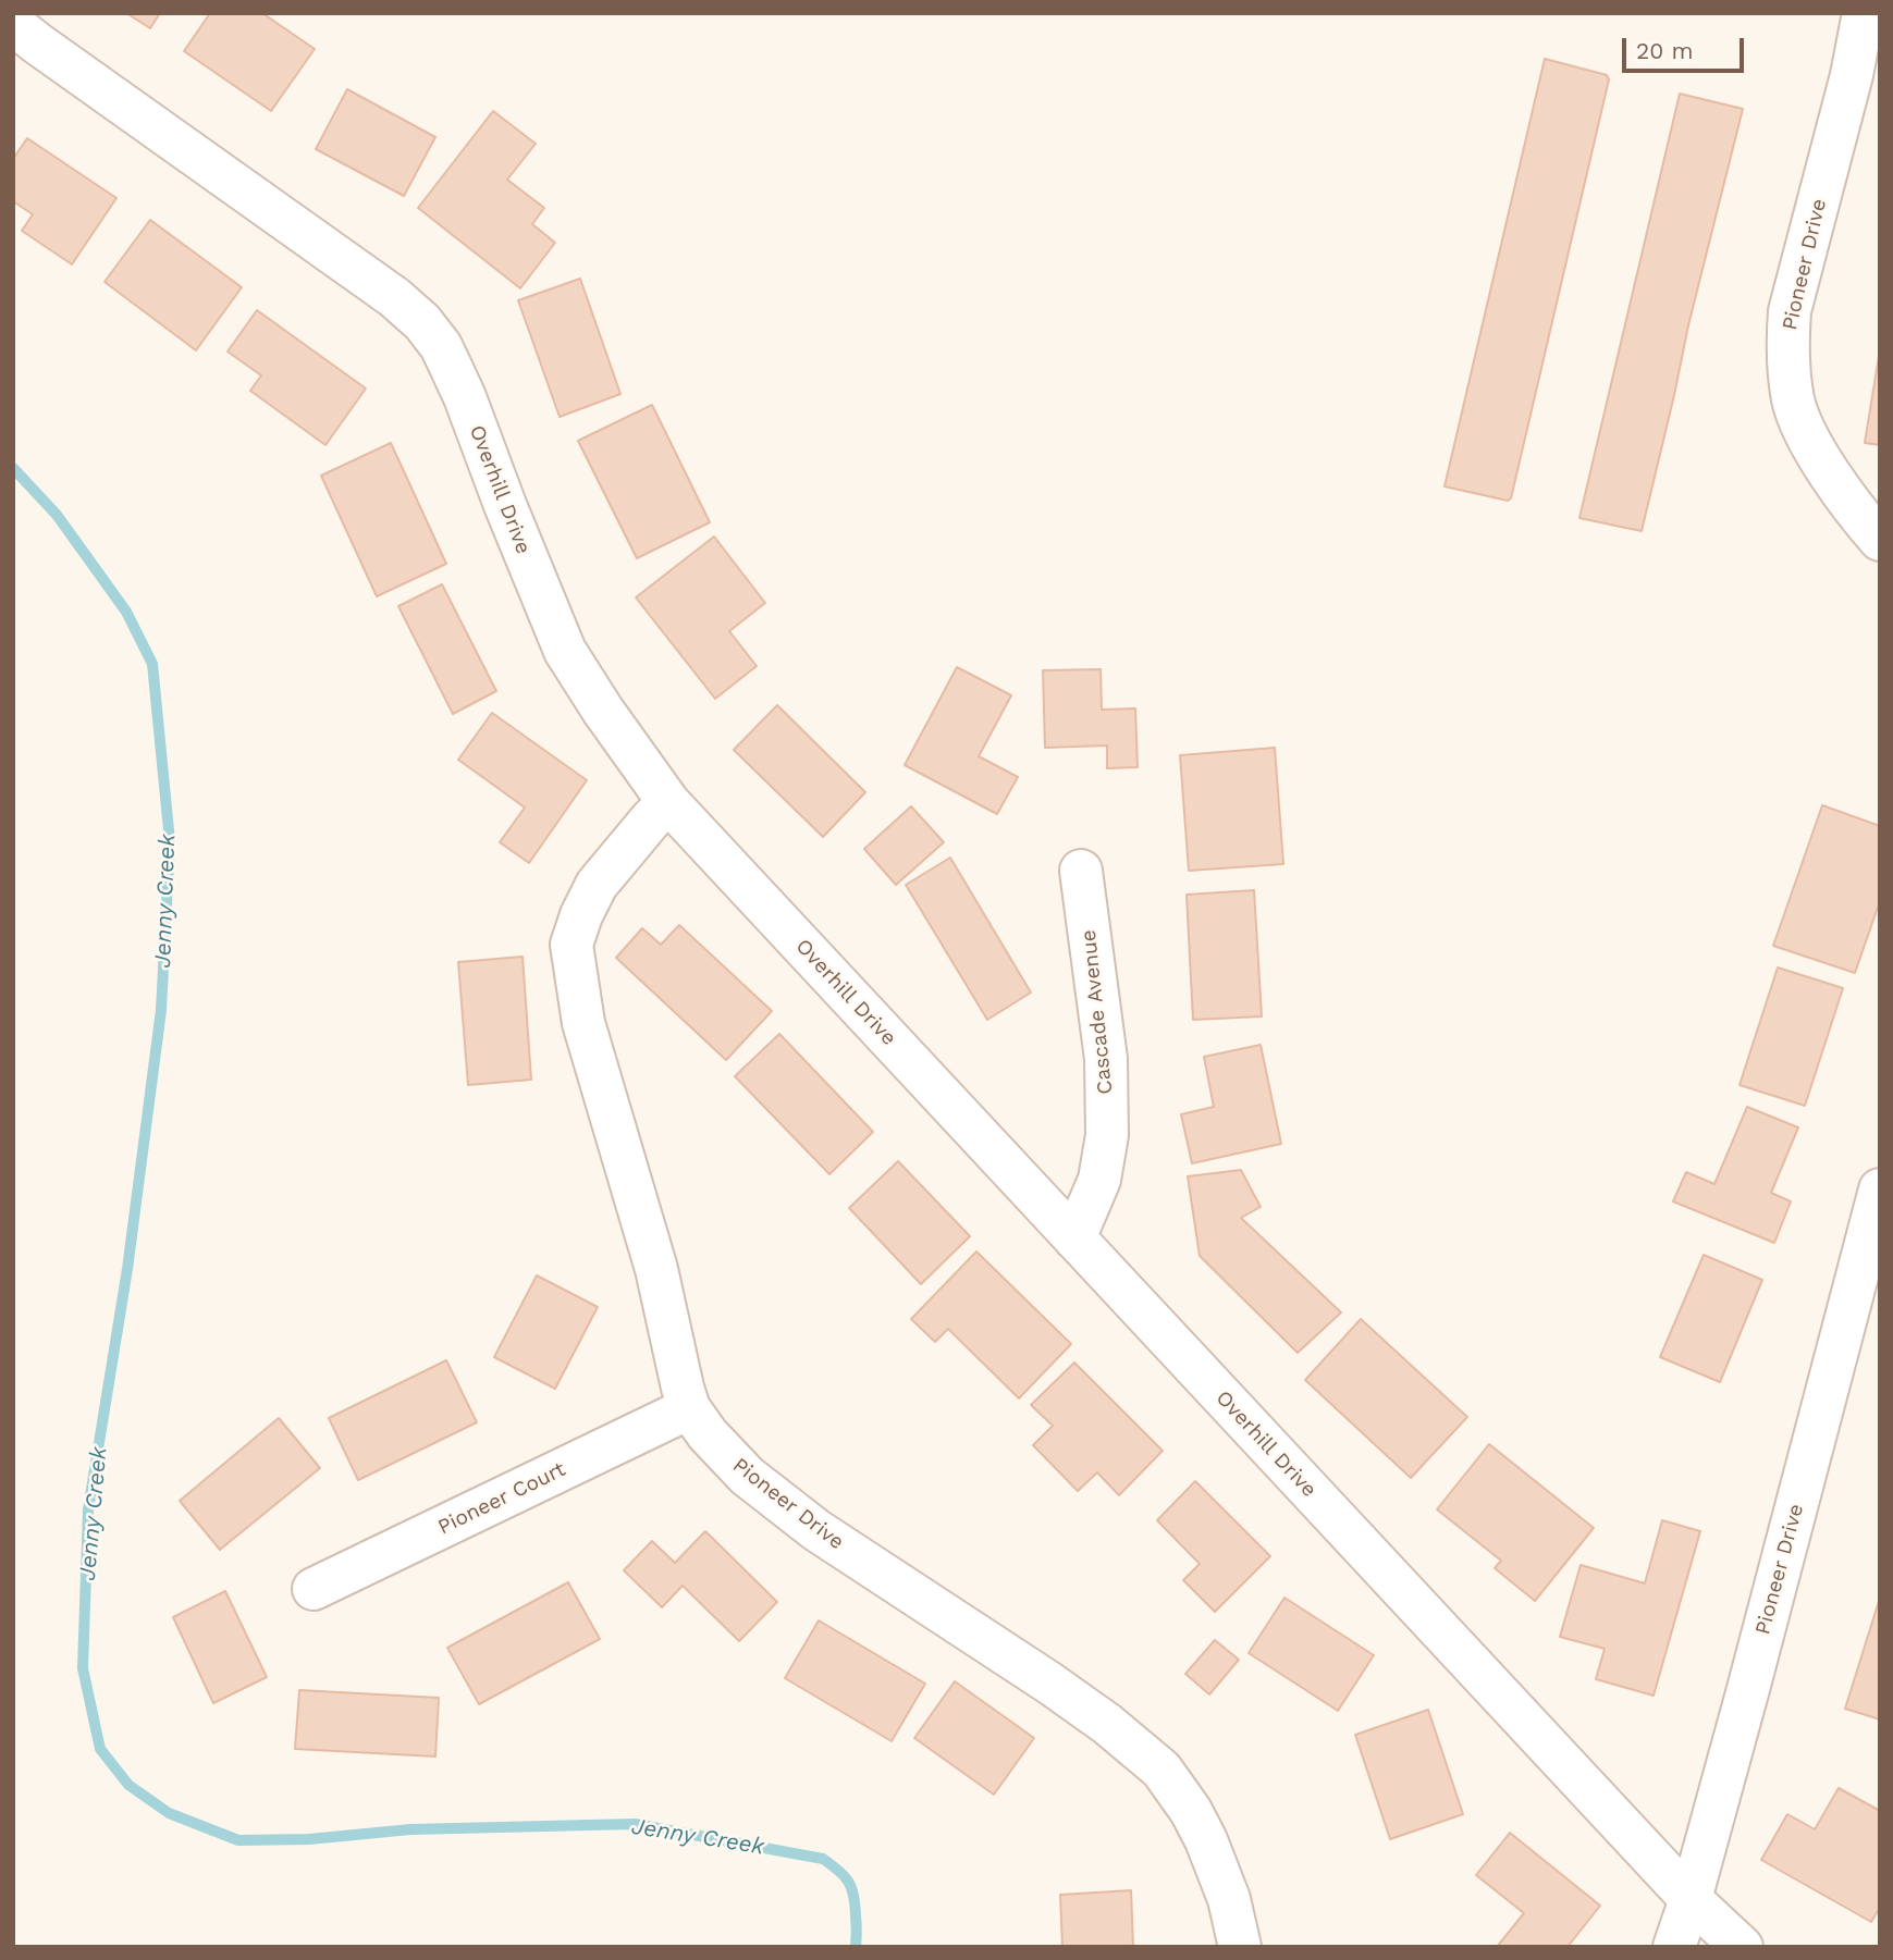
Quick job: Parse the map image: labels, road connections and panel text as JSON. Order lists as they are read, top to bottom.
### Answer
{
  "streets": {
    "street": [
      "Pioneer Drive",
      "Overhill Drive",
      "Cascade Avenue",
      "Pioneer Court"
    ]
  },
  "crossings": [
    ["Pioneer Drive", "Overhill Drive"],
    ["Pioneer Drive", "Pioneer Court"],
    ["Overhill Drive", "Cascade Avenue"]
  ],
  "water": ["Jenny Creek"],
  "scale_bar": "20 m"
}
